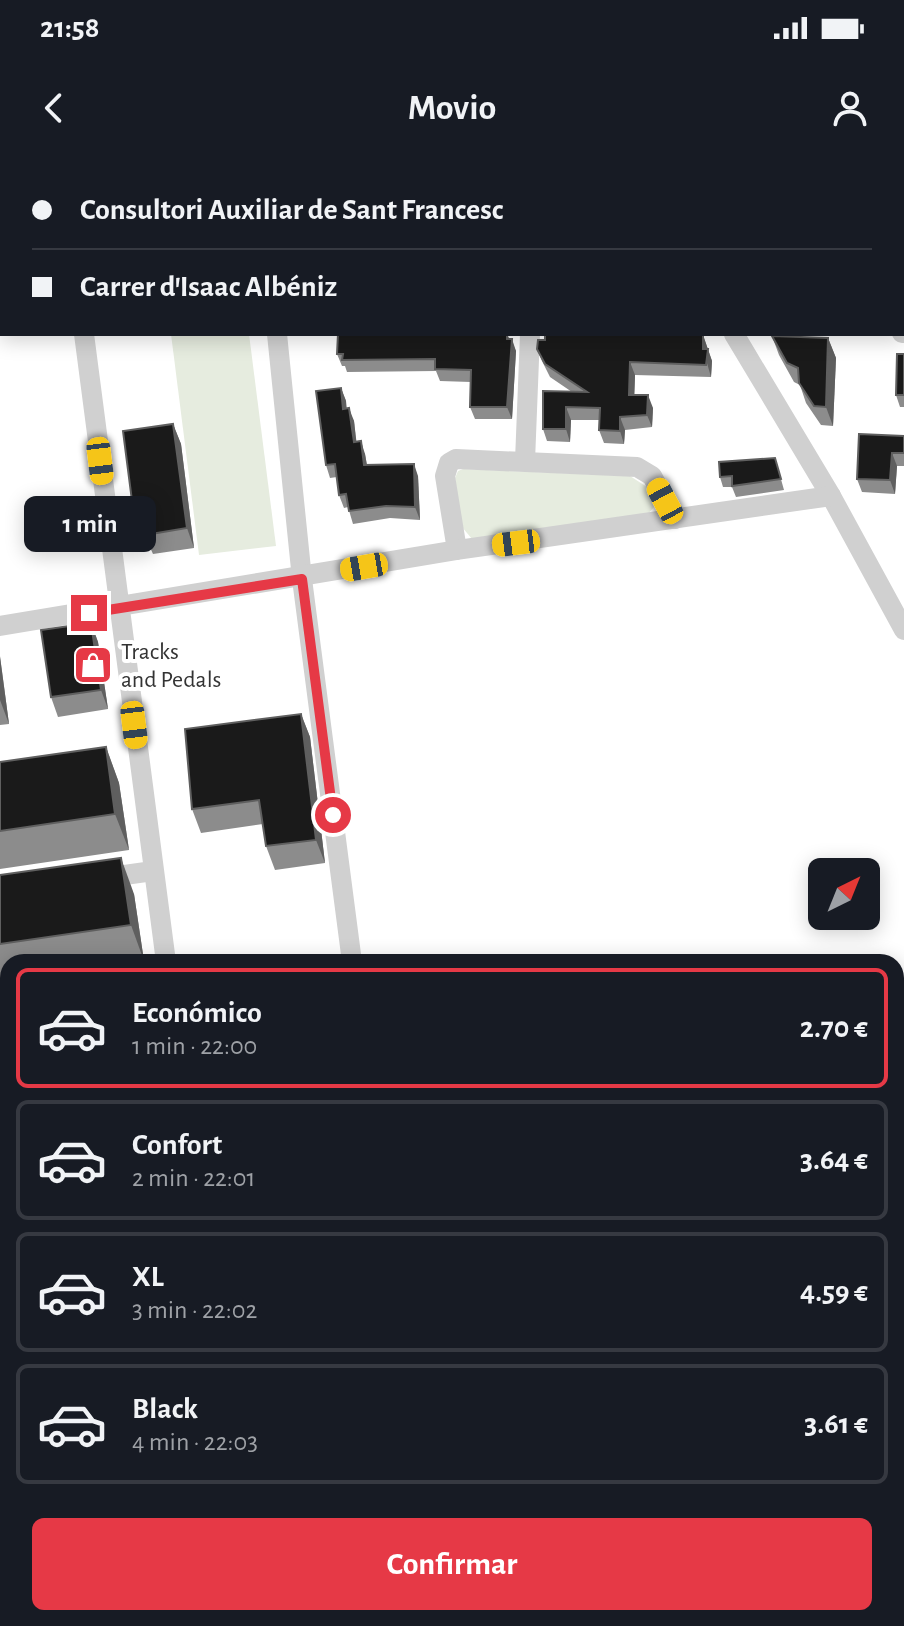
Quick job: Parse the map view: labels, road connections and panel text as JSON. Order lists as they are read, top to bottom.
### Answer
{
  "places": {
    "shop": ["Tracks and Pedals"]
  },
  "north": "top right",
  "page": {
    "status": "21:58",
    "header": "Movio",
    "banner": ["Consultori Auxiliar de Sant Francesc", "Carrer d'Isaac Albéniz"],
    "bubble": "1 min",
    "list": [
      {
        "name": "Económico",
        "note": "1 min · 22:00",
        "value": "2.70 €"
      },
      {
        "name": "Confort",
        "note": "2 min · 22:01",
        "value": "3.64 €"
      },
      {
        "name": "XL",
        "note": "3 min · 22:02",
        "value": "4.59 €"
      },
      {
        "name": "Black",
        "note": "4 min · 22:03",
        "value": "3.61 €"
      }
    ],
    "buttons": "Confirmar"
  }
}
